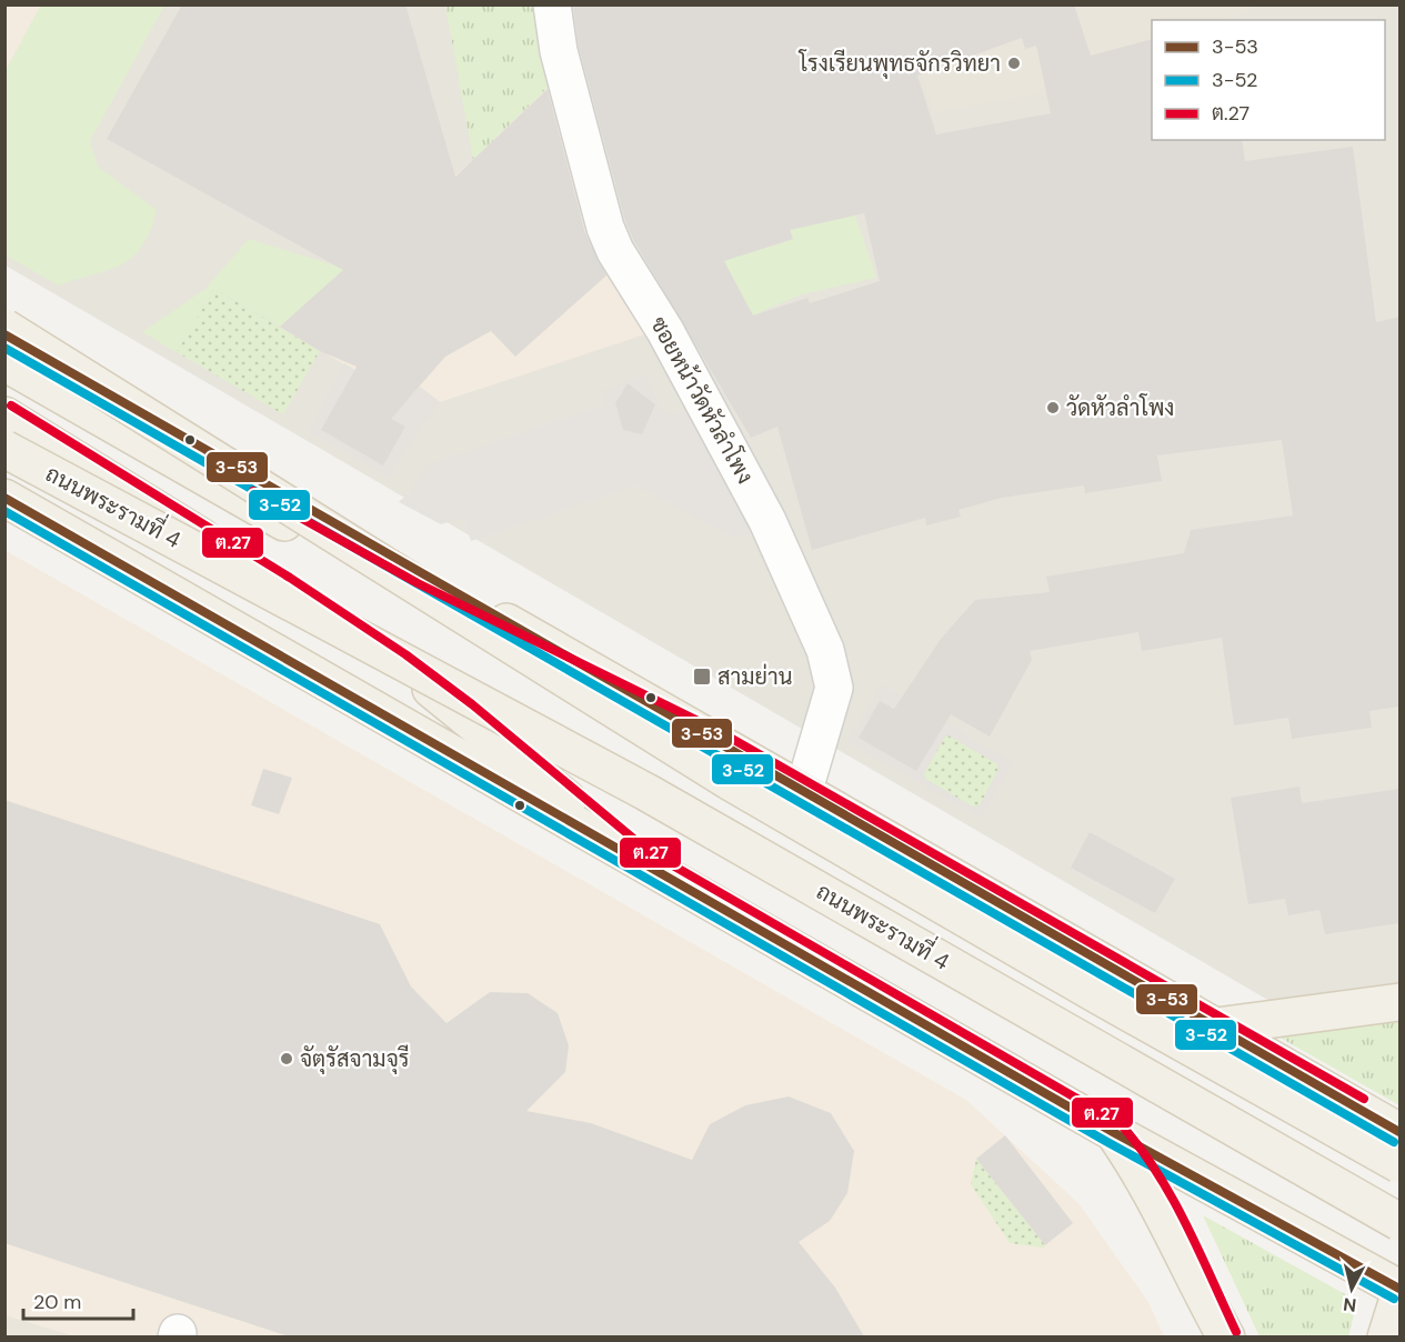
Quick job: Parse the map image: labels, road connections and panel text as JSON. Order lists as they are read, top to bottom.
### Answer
{
  "streets": {
    "main road": ["ถนนพระรามที่ 4"],
    "street": ["ซอยหน้าวัดหัวลำโพง"]
  },
  "places": {
    "other": ["โรงเรียนพุทธจักรวิทยา", "วัดหัวลำโพง", "จัตุรัสจามจุรี"],
    "transit": ["สามย่าน"]
  },
  "lines": ["transit line 3-53", "transit line 3-52", "transit line ต.27"],
  "legend": ["3-53", "3-52", "ต.27"],
  "scale_bar": "20 m",
  "north": "bottom"
}
